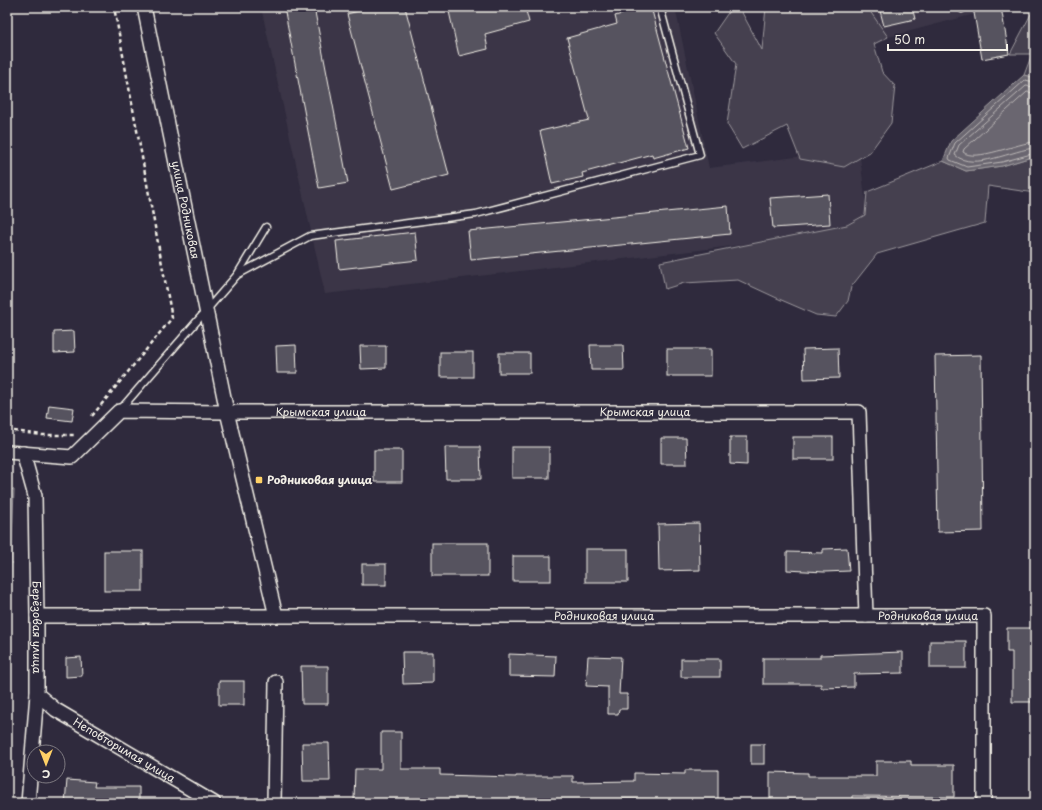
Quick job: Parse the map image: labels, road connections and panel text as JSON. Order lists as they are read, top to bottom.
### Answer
{
  "streets": {
    "street": [
      "улица Родниковая",
      "Крымская улица",
      "Родниковая улица",
      "Берёзовая улица",
      "Неповторимая улица"
    ]
  },
  "crossings": [
    ["улица Родниковая", "Крымская улица"],
    ["улица Родниковая", "Родниковая улица"],
    ["Крымская улица", "Родниковая улица"],
    ["Родниковая улица", "Берёзовая улица"],
    ["Берёзовая улица", "Неповторимая улица"]
  ],
  "places": {
    "transit": ["Родниковая улица"]
  },
  "scale_bar": "50 m",
  "north": "bottom"
}
